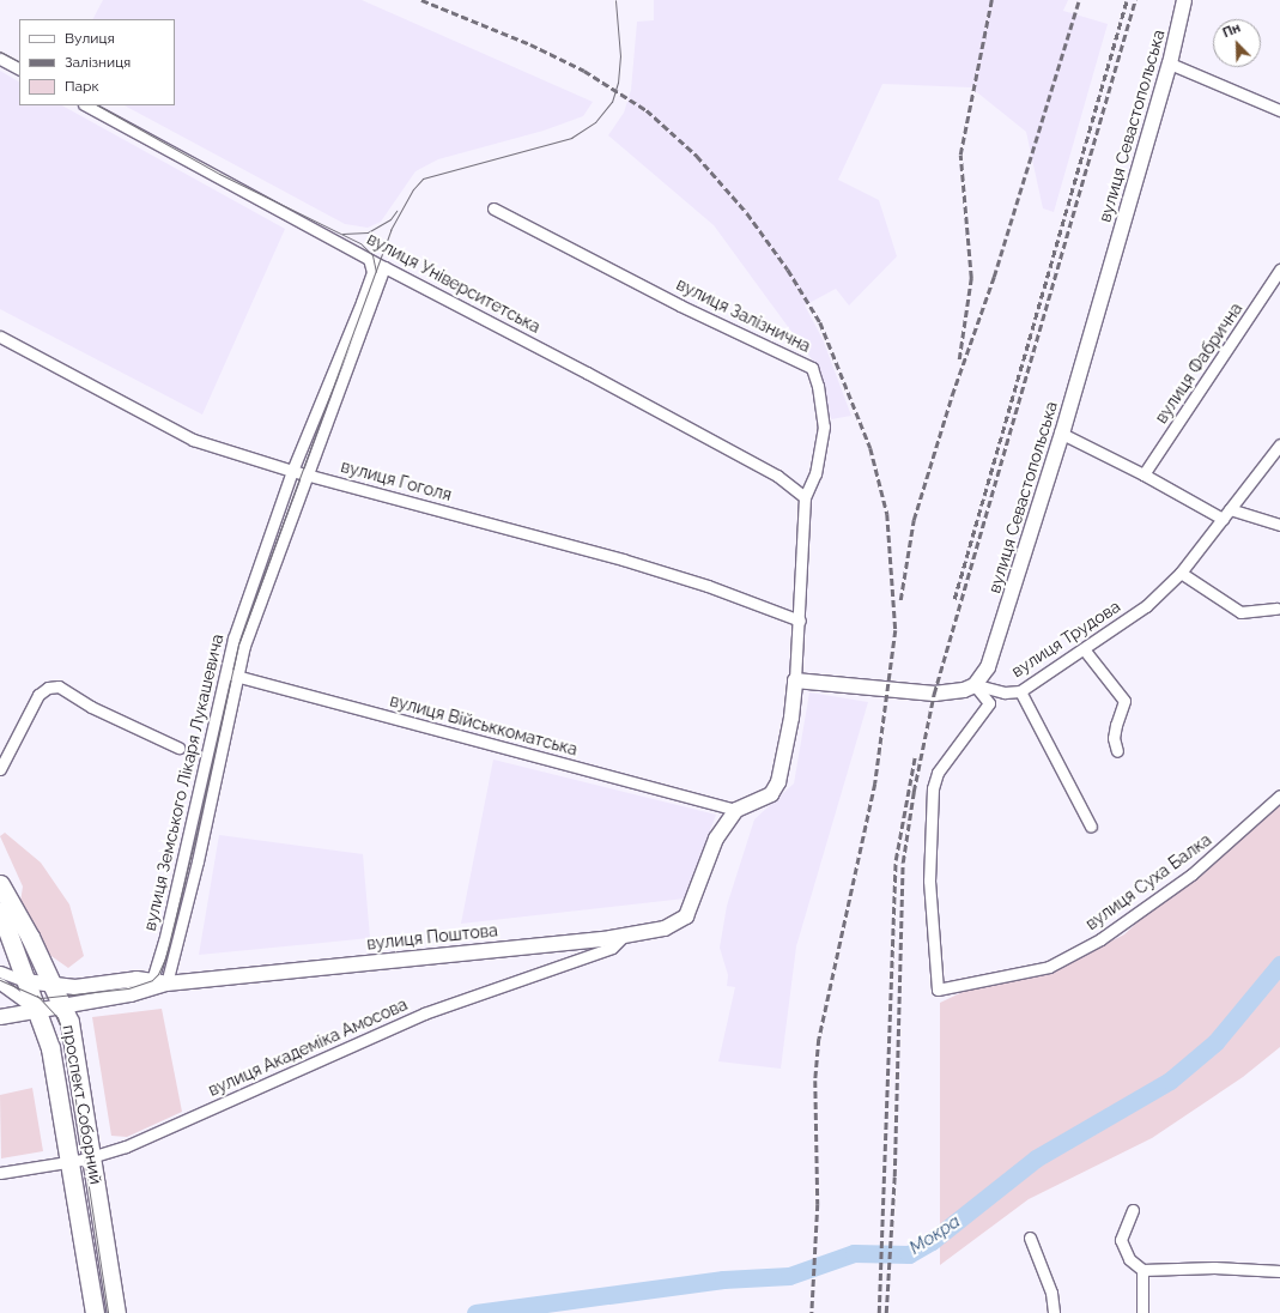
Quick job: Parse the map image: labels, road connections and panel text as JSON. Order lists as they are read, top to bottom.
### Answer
{
  "streets": {
    "main road": ["проспект Соборний"],
    "street": [
      "вулиця Севастопольська",
      "вулиця Університетська",
      "вулиця Залізнична",
      "вулиця Фабрична",
      "вулиця Гоголя",
      "вулиця Трудова",
      "вулиця Військкоматська",
      "вулиця Земського Лікаря Лукашевича",
      "вулиця Суха Балка",
      "вулиця Поштова",
      "вулиця Академіка Амосова"
    ]
  },
  "crossings": [
    ["вулиця Севастопольська", "вулиця Трудова"],
    ["вулиця Севастопольська", "вулиця Суха Балка"],
    ["вулиця Університетська", "вулиця Залізнична"],
    ["вулиця Університетська", "вулиця Земського Лікаря Лукашевича"],
    ["вулиця Залізнична", "вулиця Гоголя"],
    ["вулиця Залізнична", "вулиця Трудова"],
    ["вулиця Залізнична", "вулиця Військкоматська"],
    ["вулиця Залізнична", "вулиця Поштова"],
    ["вулиця Гоголя", "вулиця Земського Лікаря Лукашевича"],
    ["вулиця Трудова", "вулиця Суха Балка"],
    ["вулиця Військкоматська", "вулиця Земського Лікаря Лукашевича"],
    ["вулиця Військкоматська", "вулиця Поштова"],
    ["вулиця Земського Лікаря Лукашевича", "вулиця Поштова"],
    ["вулиця Поштова", "вулиця Академіка Амосова"],
    ["вулиця Поштова", "проспект Соборний"],
    ["вулиця Академіка Амосова", "проспект Соборний"]
  ],
  "water": ["Мокра"],
  "legend": ["Вулиця", "Залізниця", "Парк"],
  "north": "top left"
}
